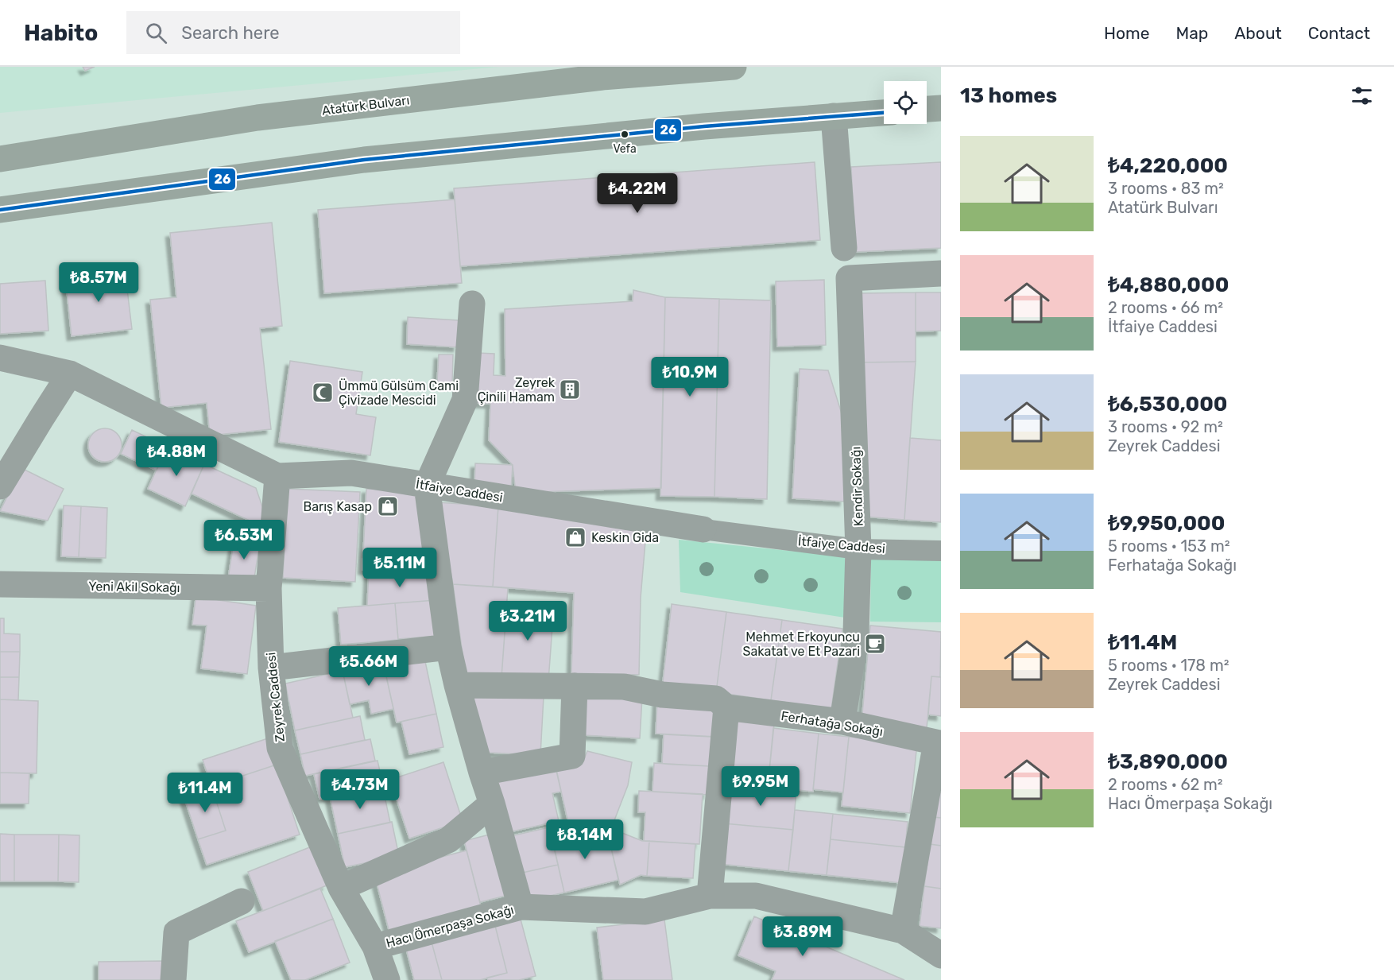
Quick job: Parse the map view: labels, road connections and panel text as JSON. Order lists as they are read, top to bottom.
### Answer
{
  "streets": {
    "main road": ["Atatürk Bulvarı"],
    "street": [
      "Kendir Sokağı",
      "İtfaiye Caddesi",
      "Yeni Akil Sokağı",
      "Zeyrek Caddesi",
      "Ferhatağa Sokağı",
      "Hacı Ömerpaşa Sokağı"
    ]
  },
  "crossings": [
    ["Kendir Sokağı", "İtfaiye Caddesi"],
    ["Kendir Sokağı", "Ferhatağa Sokağı"],
    ["İtfaiye Caddesi", "Zeyrek Caddesi"],
    ["Yeni Akil Sokağı", "Zeyrek Caddesi"],
    ["Zeyrek Caddesi", "Hacı Ömerpaşa Sokağı"],
    ["Ferhatağa Sokağı", "Hacı Ömerpaşa Sokağı"]
  ],
  "places": {
    "other": ["Vefa"],
    "building": ["Zeyrek Çinili Hamam"],
    "mosque": ["Ümmü Gülsüm Cami Çivizade Mescidi"],
    "shop": ["Barış Kasap", "Keskin Gida"],
    "cafe": ["Mehmet Erkoyuncu Sakatat ve Et Pazari"]
  },
  "lines": ["transit line 26"],
  "page": {
    "header": "Habito",
    "search": "Search here",
    "nav": [
      "Home",
      "Map",
      "About",
      "Contact"
    ],
    "heading": "13 homes",
    "list": [
      {
        "name": "₺4,220,000",
        "note": "3 rooms · 83 m² · Atatürk Bulvarı"
      },
      {
        "name": "₺4,880,000",
        "note": "2 rooms · 66 m² · İtfaiye Caddesi"
      },
      {
        "name": "₺6,530,000",
        "note": "3 rooms · 92 m² · Zeyrek Caddesi"
      },
      {
        "name": "₺9,950,000",
        "note": "5 rooms · 153 m² · Ferhatağa Sokağı"
      },
      {
        "name": "₺11.4M",
        "note": "5 rooms · 178 m² · Zeyrek Caddesi"
      },
      {
        "name": "₺3,890,000",
        "note": "2 rooms · 62 m² · Hacı Ömerpaşa Sokağı"
      }
    ],
    "price": [
      "₺4.22M",
      "₺8.57M",
      "₺10.9M",
      "₺4.88M",
      "₺6.53M",
      "₺5.11M",
      "₺3.21M",
      "₺5.66M",
      "₺9.95M",
      "₺4.73M",
      "₺11.4M",
      "₺8.14M",
      "₺3.89M"
    ]
  }
}
